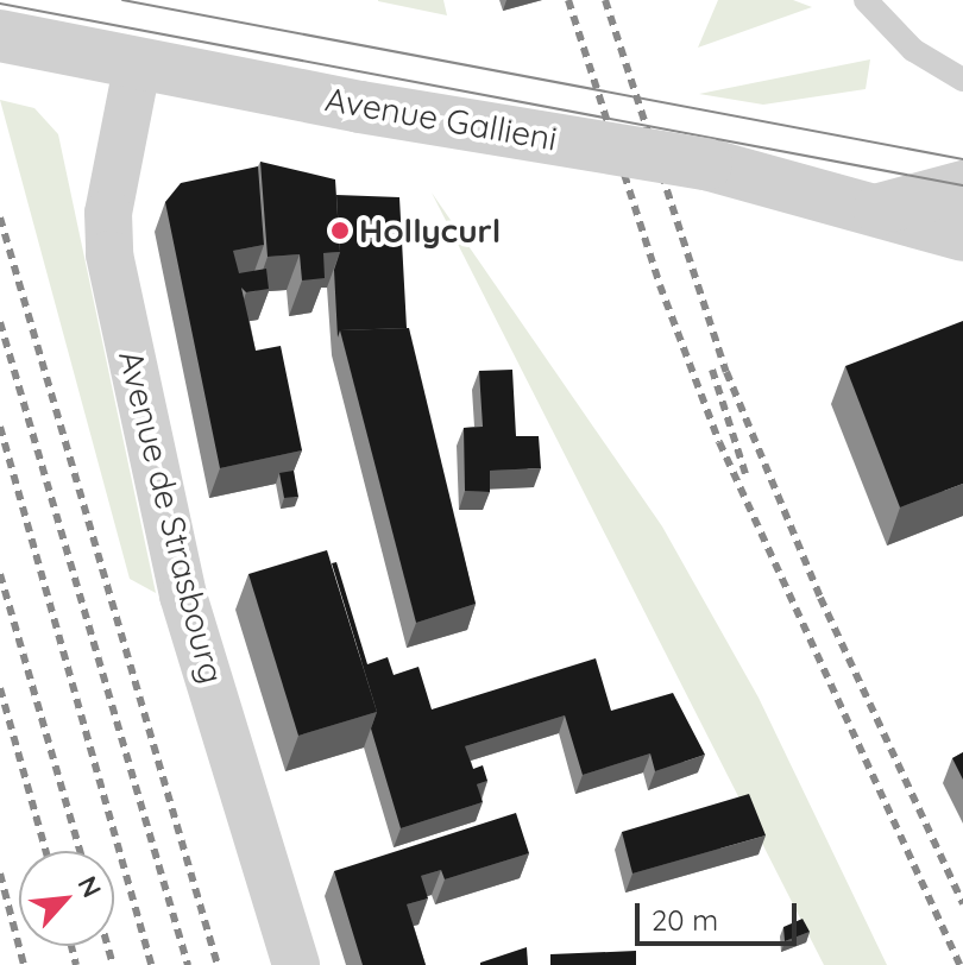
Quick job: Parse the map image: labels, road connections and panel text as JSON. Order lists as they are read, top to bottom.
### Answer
{
  "streets": {
    "street": ["Avenue Gallieni", "Avenue de Strasbourg"]
  },
  "crossings": [
    ["Avenue Gallieni", "Avenue de Strasbourg"]
  ],
  "places": ["Hollycurl"],
  "scale_bar": "20 m",
  "north": "top right"
}
